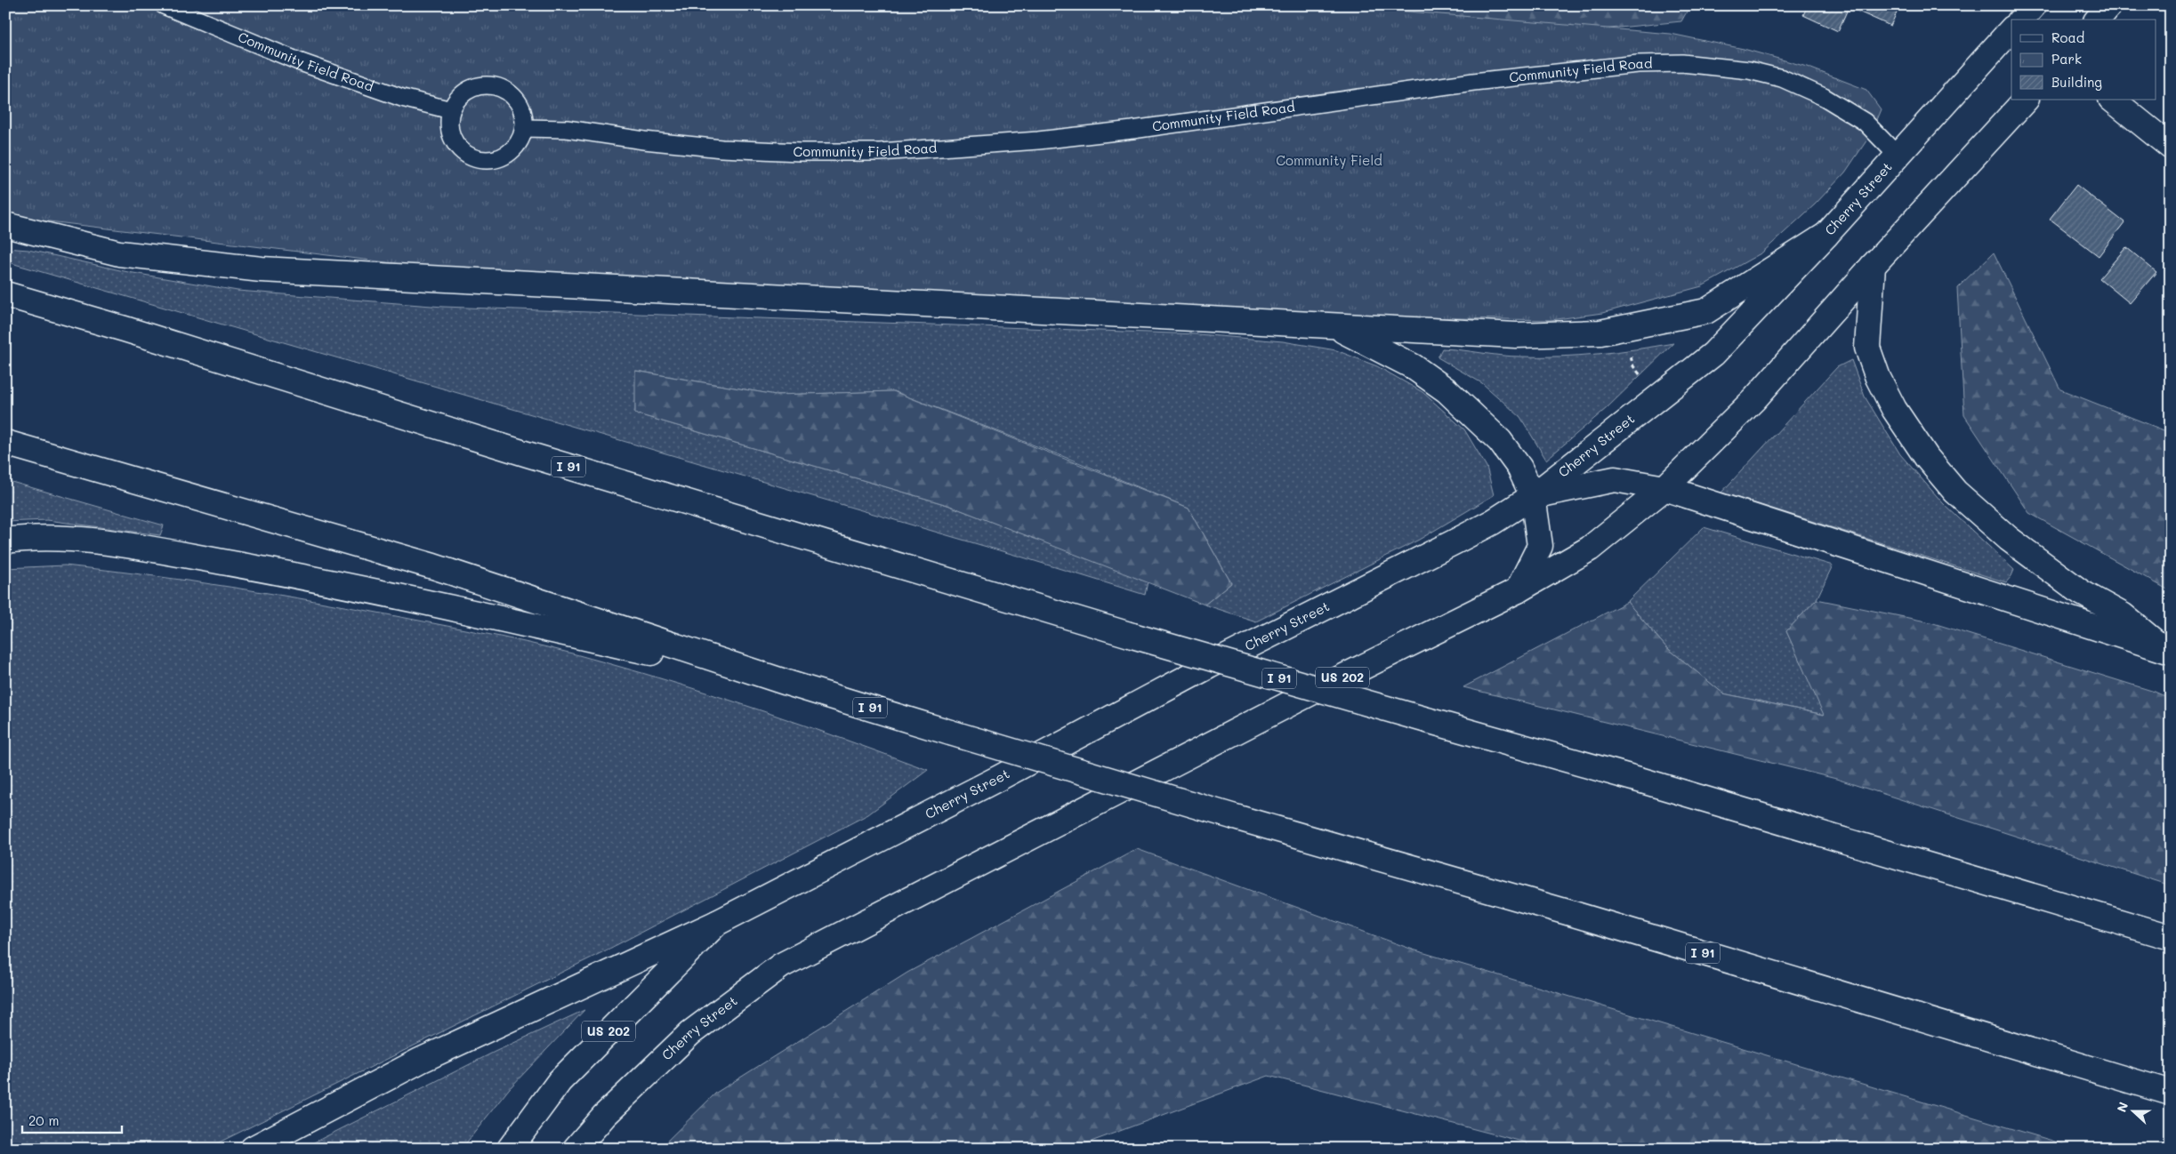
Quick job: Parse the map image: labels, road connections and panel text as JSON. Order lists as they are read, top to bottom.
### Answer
{
  "streets": {
    "main road": ["Cherry Street", "I 91", "US 202"],
    "lane": ["Community Field Road"]
  },
  "crossings": [
    ["Community Field Road", "Cherry Street"]
  ],
  "parks": ["Community Field"],
  "legend": ["Road", "Park", "Building"],
  "scale_bar": "20 m",
  "north": "left"
}
